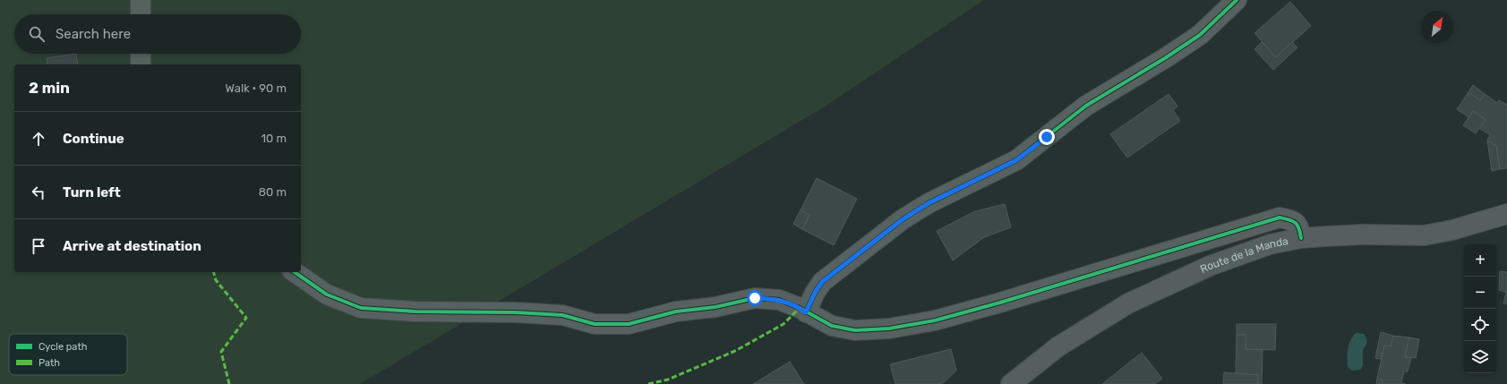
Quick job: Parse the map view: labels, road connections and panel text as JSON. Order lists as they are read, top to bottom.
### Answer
{
  "streets": {
    "main road": ["Route de la Manda"]
  },
  "legend": ["Cycle path", "Path"],
  "north": "top right",
  "page": {
    "search": "Search here",
    "heading": ["2 min", "Walk · 90 m"],
    "list": [
      ["Continue", "10 m"],
      ["Turn left", "80 m"],
      "Arrive at destination"
    ],
    "map_buttons": ["+", "−"]
  }
}
